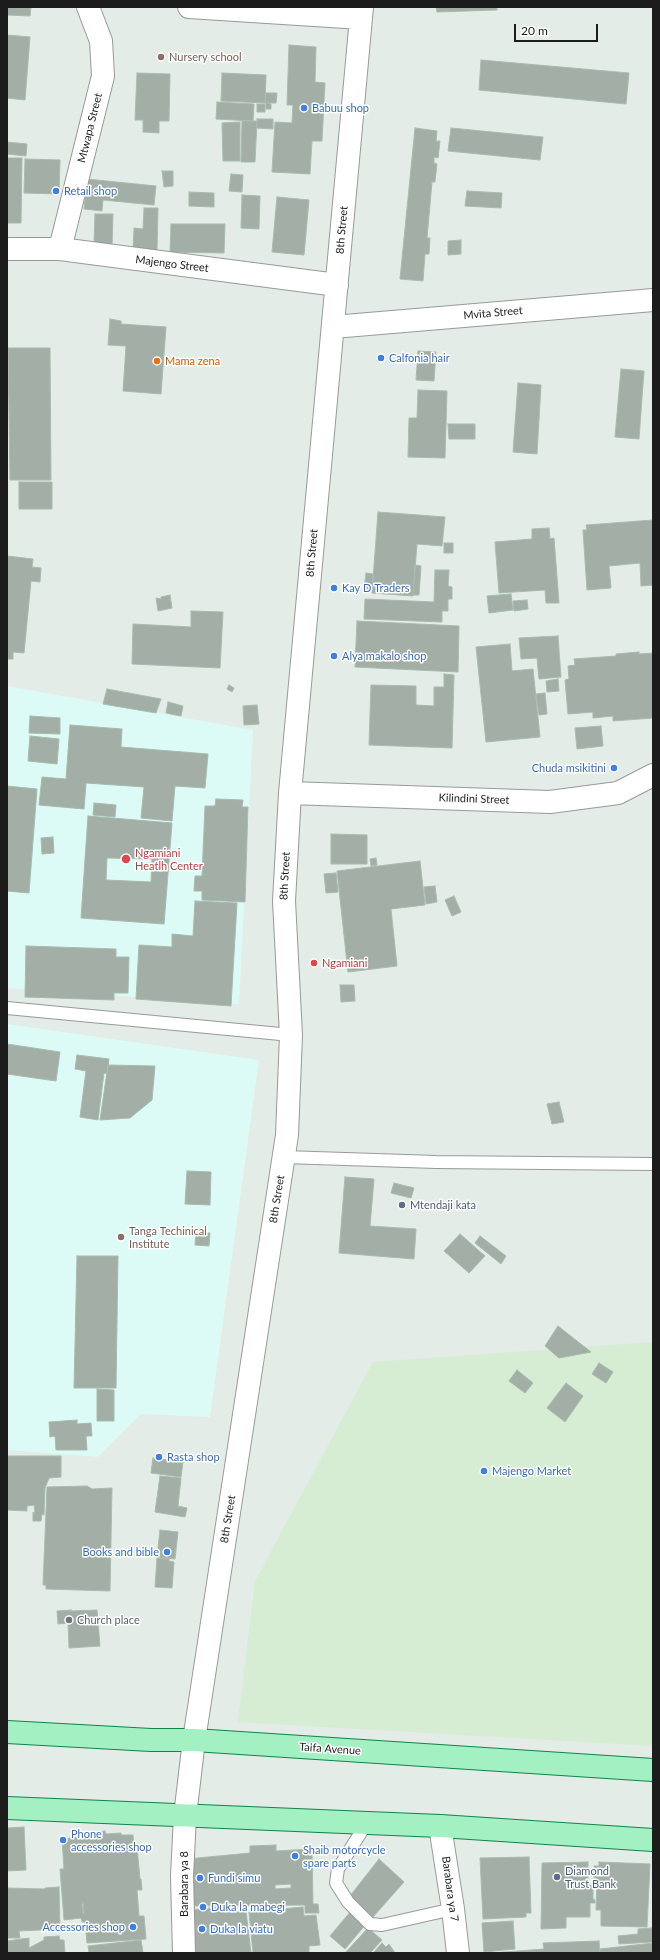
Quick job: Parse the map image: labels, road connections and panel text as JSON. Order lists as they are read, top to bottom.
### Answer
{
  "streets": {
    "main road": ["Taifa Avenue"],
    "street": [
      "Mtwapa Street",
      "8th Street",
      "Majengo Street",
      "Mvita Street",
      "Kilindini Street",
      "Barabara ya 8",
      "Barabara ya 7"
    ]
  },
  "crossings": [
    ["Mtwapa Street", "Majengo Street"],
    ["8th Street", "Majengo Street"],
    ["8th Street", "Mvita Street"],
    ["8th Street", "Kilindini Street"],
    ["8th Street", "Taifa Avenue"],
    ["8th Street", "Barabara ya 8"]
  ],
  "places": [
    "Nursery school",
    "Babuu shop",
    "Retail shop",
    "Calfonia hair",
    "Mama zena",
    "Kay D Traders",
    "Alya makalo shop",
    "Chuda msikitini",
    "Ngamiani Heatlh Center",
    "Ngamiani",
    "Mtendaji kata",
    "Tanga Techinical Institute",
    "Rasta shop",
    "Majengo Market",
    "Books and bible",
    "Church place",
    "Phone accessories shop",
    "Shaib motorcycle spare parts",
    "Diamond Trust Bank",
    "Fundi simu",
    "Duka la mabegi",
    "Accessories shop",
    "Duka la viatu"
  ],
  "scale_bar": "20 m"
}
